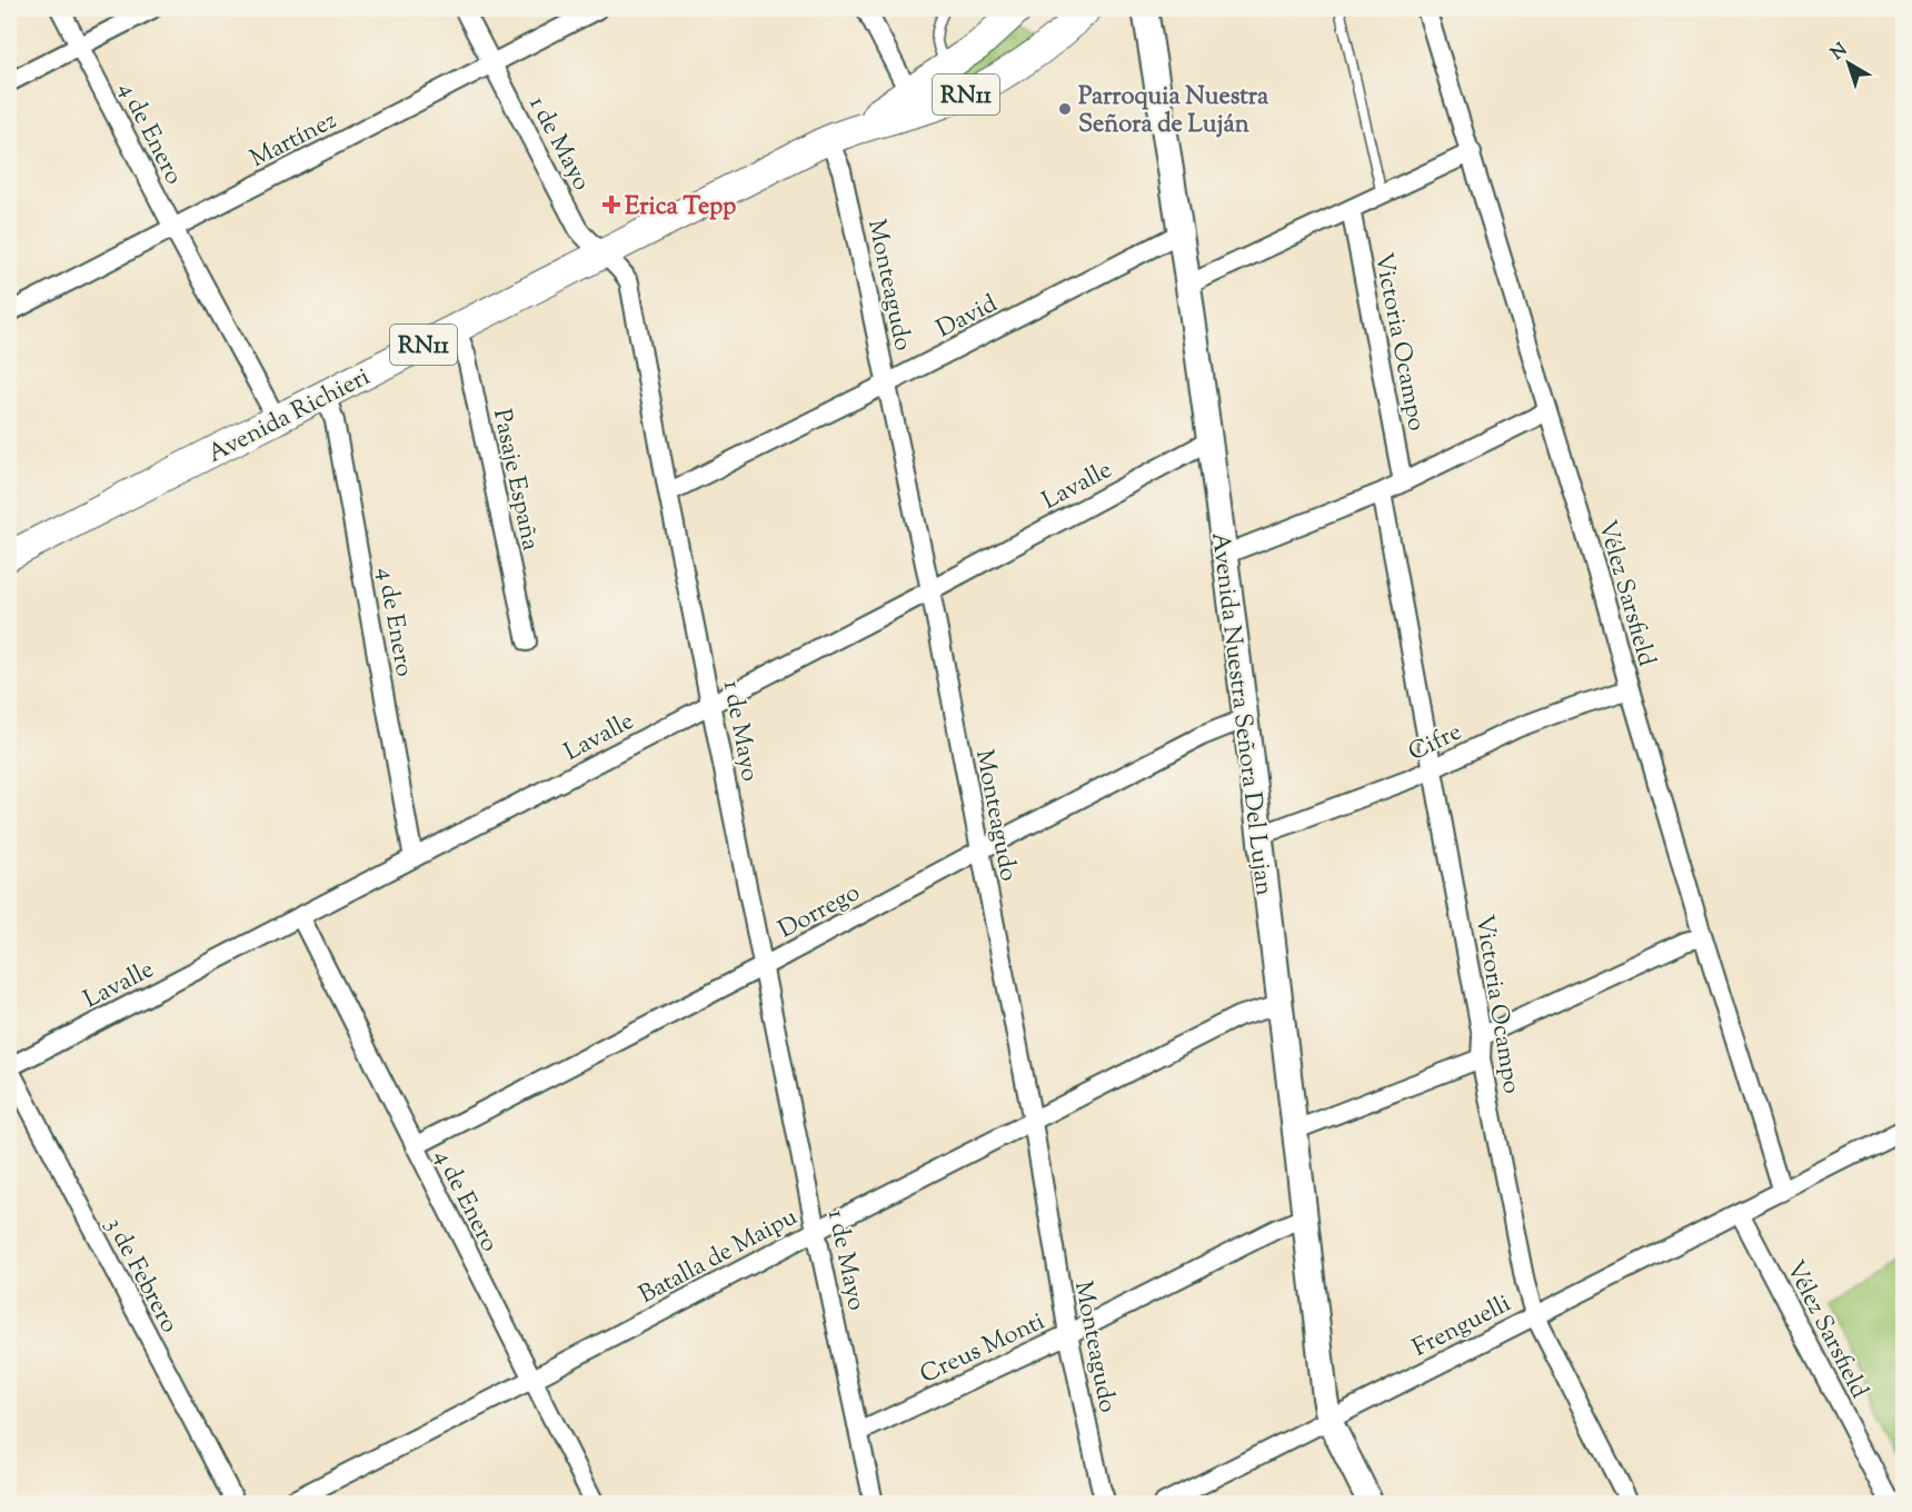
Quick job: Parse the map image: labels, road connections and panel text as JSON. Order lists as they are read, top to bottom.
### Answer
{
  "streets": {
    "main road": ["RN11", "Avenida Richieri"],
    "street": [
      "4 de Enero",
      "Martínez",
      "1 de Mayo",
      "Monteagudo",
      "David",
      "Victoria Ocampo",
      "Pasaje España",
      "Lavalle",
      "Vélez Sarsfield",
      "Avenida Nuestra Señora Del Lujan",
      "Cifre",
      "Dorrego",
      "Batalla de Maipu",
      "3 de Febrero",
      "Frenguelli",
      "Creus Monti"
    ]
  },
  "crossings": [
    ["RN11", "Monteagudo"],
    ["RN11", "Avenida Richieri"],
    ["4 de Enero", "Martínez"],
    ["4 de Enero", "Avenida Richieri"],
    ["4 de Enero", "Lavalle"],
    ["4 de Enero", "Dorrego"],
    ["4 de Enero", "Batalla de Maipu"],
    ["Martínez", "1 de Mayo"],
    ["1 de Mayo", "David"],
    ["1 de Mayo", "Avenida Richieri"],
    ["1 de Mayo", "Lavalle"],
    ["1 de Mayo", "Dorrego"],
    ["1 de Mayo", "Batalla de Maipu"],
    ["1 de Mayo", "Creus Monti"],
    ["Monteagudo", "David"],
    ["Monteagudo", "Avenida Richieri"],
    ["Monteagudo", "Lavalle"],
    ["Monteagudo", "Dorrego"],
    ["Monteagudo", "Batalla de Maipu"],
    ["Monteagudo", "Creus Monti"],
    ["David", "Avenida Nuestra Señora Del Lujan"],
    ["Victoria Ocampo", "Cifre"],
    ["Victoria Ocampo", "Frenguelli"],
    ["Avenida Richieri", "Pasaje España"],
    ["Lavalle", "Avenida Nuestra Señora Del Lujan"],
    ["Lavalle", "3 de Febrero"],
    ["Vélez Sarsfield", "Cifre"],
    ["Vélez Sarsfield", "Frenguelli"],
    ["Avenida Nuestra Señora Del Lujan", "Cifre"],
    ["Avenida Nuestra Señora Del Lujan", "Dorrego"],
    ["Avenida Nuestra Señora Del Lujan", "Batalla de Maipu"],
    ["Avenida Nuestra Señora Del Lujan", "Frenguelli"],
    ["Avenida Nuestra Señora Del Lujan", "Creus Monti"]
  ],
  "places": {
    "other": ["Parroquia Nuestra Señora de Luján"],
    "health": ["Erica Tepp"]
  },
  "north": "top left"
}
